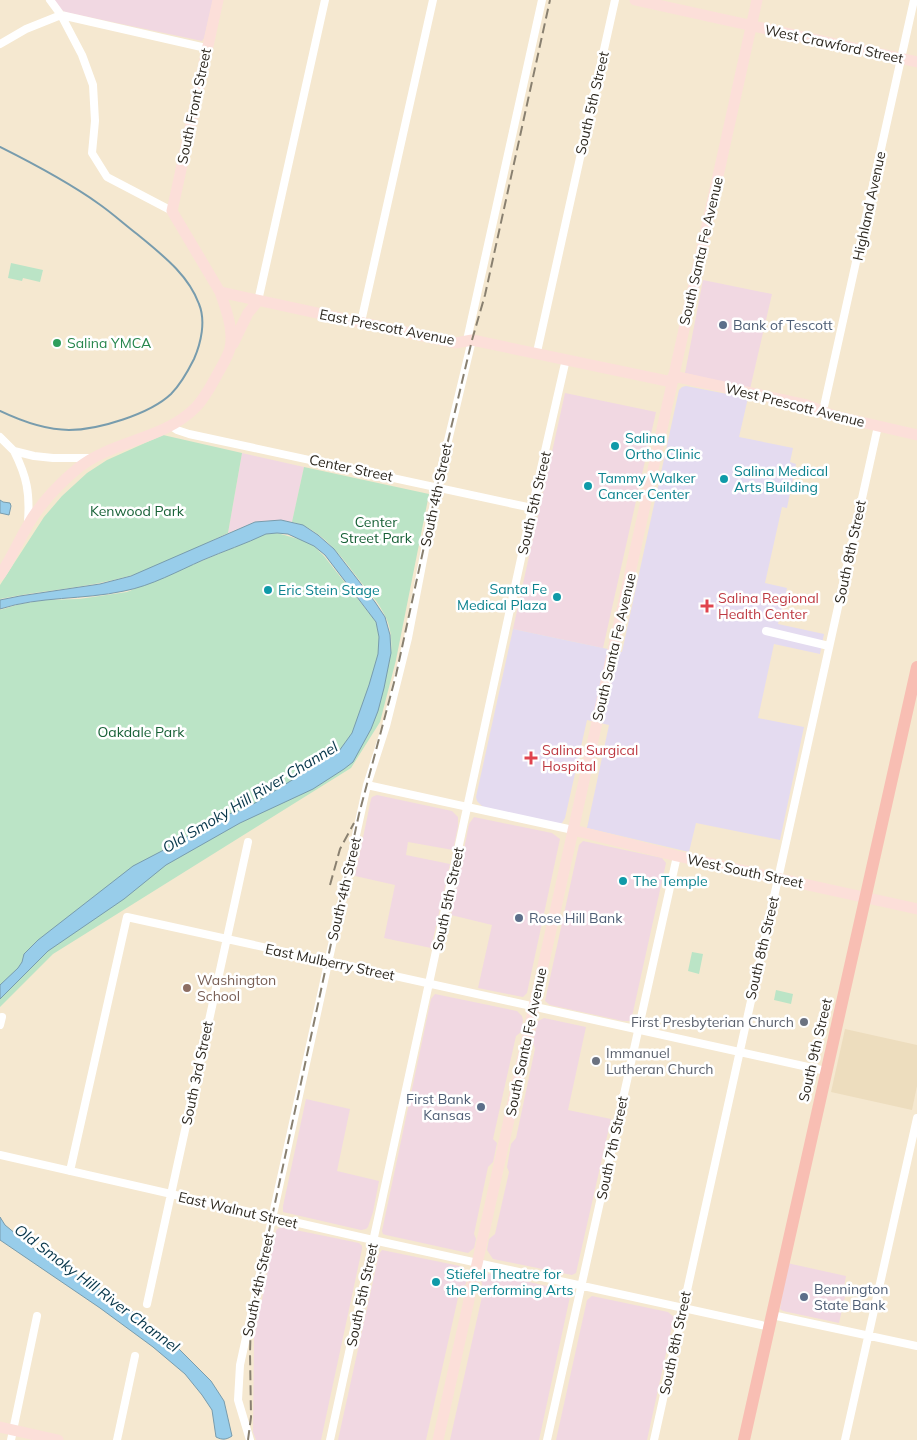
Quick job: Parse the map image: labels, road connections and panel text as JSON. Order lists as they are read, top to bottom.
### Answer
{
  "streets": {
    "main road": ["South 9th Street"],
    "street": [
      "West Crawford Street",
      "South 5th Street",
      "South Front Street",
      "Highland Avenue",
      "South Santa Fe Avenue",
      "East Prescott Avenue",
      "West Prescott Avenue",
      "Center Street",
      "South 4th Street",
      "South 8th Street",
      "West South Street",
      "East Mulberry Street",
      "South 3rd Street",
      "South 7th Street",
      "East Walnut Street"
    ]
  },
  "crossings": [
    ["West Crawford Street", "Highland Avenue"],
    ["West Crawford Street", "South Santa Fe Avenue"],
    ["South 5th Street", "East Prescott Avenue"],
    ["South 5th Street", "Center Street"],
    ["South 5th Street", "East Mulberry Street"],
    ["South 5th Street", "East Walnut Street"],
    ["Highland Avenue", "West Prescott Avenue"],
    ["South Santa Fe Avenue", "East Prescott Avenue"],
    ["South Santa Fe Avenue", "West Prescott Avenue"],
    ["South Santa Fe Avenue", "West South Street"],
    ["South Santa Fe Avenue", "East Mulberry Street"],
    ["South Santa Fe Avenue", "East Walnut Street"],
    ["East Prescott Avenue", "West Prescott Avenue"],
    ["East Prescott Avenue", "South 4th Street"],
    ["West Prescott Avenue", "South 8th Street"],
    ["Center Street", "South 4th Street"],
    ["South 4th Street", "East Mulberry Street"],
    ["South 4th Street", "East Walnut Street"],
    ["South 8th Street", "West South Street"],
    ["South 8th Street", "East Mulberry Street"],
    ["South 8th Street", "East Walnut Street"],
    ["West South Street", "South 9th Street"],
    ["West South Street", "South 7th Street"],
    ["East Mulberry Street", "South 9th Street"],
    ["East Mulberry Street", "South 3rd Street"],
    ["East Mulberry Street", "South 7th Street"],
    ["East Mulberry Street", "East Walnut Street"],
    ["South 9th Street", "East Walnut Street"],
    ["South 3rd Street", "East Walnut Street"],
    ["South 7th Street", "East Walnut Street"]
  ],
  "water": ["Old Smoky Hill River Channel"],
  "parks": ["Kenwood Park", "Center Street Park", "Oakdale Park"],
  "places": {
    "other": [
      "Bank of Tescott",
      "Salina YMCA",
      "Salina Ortho Clinic",
      "Salina Medical Arts Building",
      "Tammy Walker Cancer Center",
      "Eric Stein Stage",
      "Santa Fe Medical Plaza",
      "The Temple",
      "Rose Hill Bank",
      "Washington School",
      "First Presbyterian Church",
      "Immanuel Lutheran Church",
      "First Bank Kansas",
      "Stiefel Theatre for the Performing Arts",
      "Bennington State Bank"
    ],
    "health": ["Salina Regional Health Center", "Salina Surgical Hospital"]
  }
}
